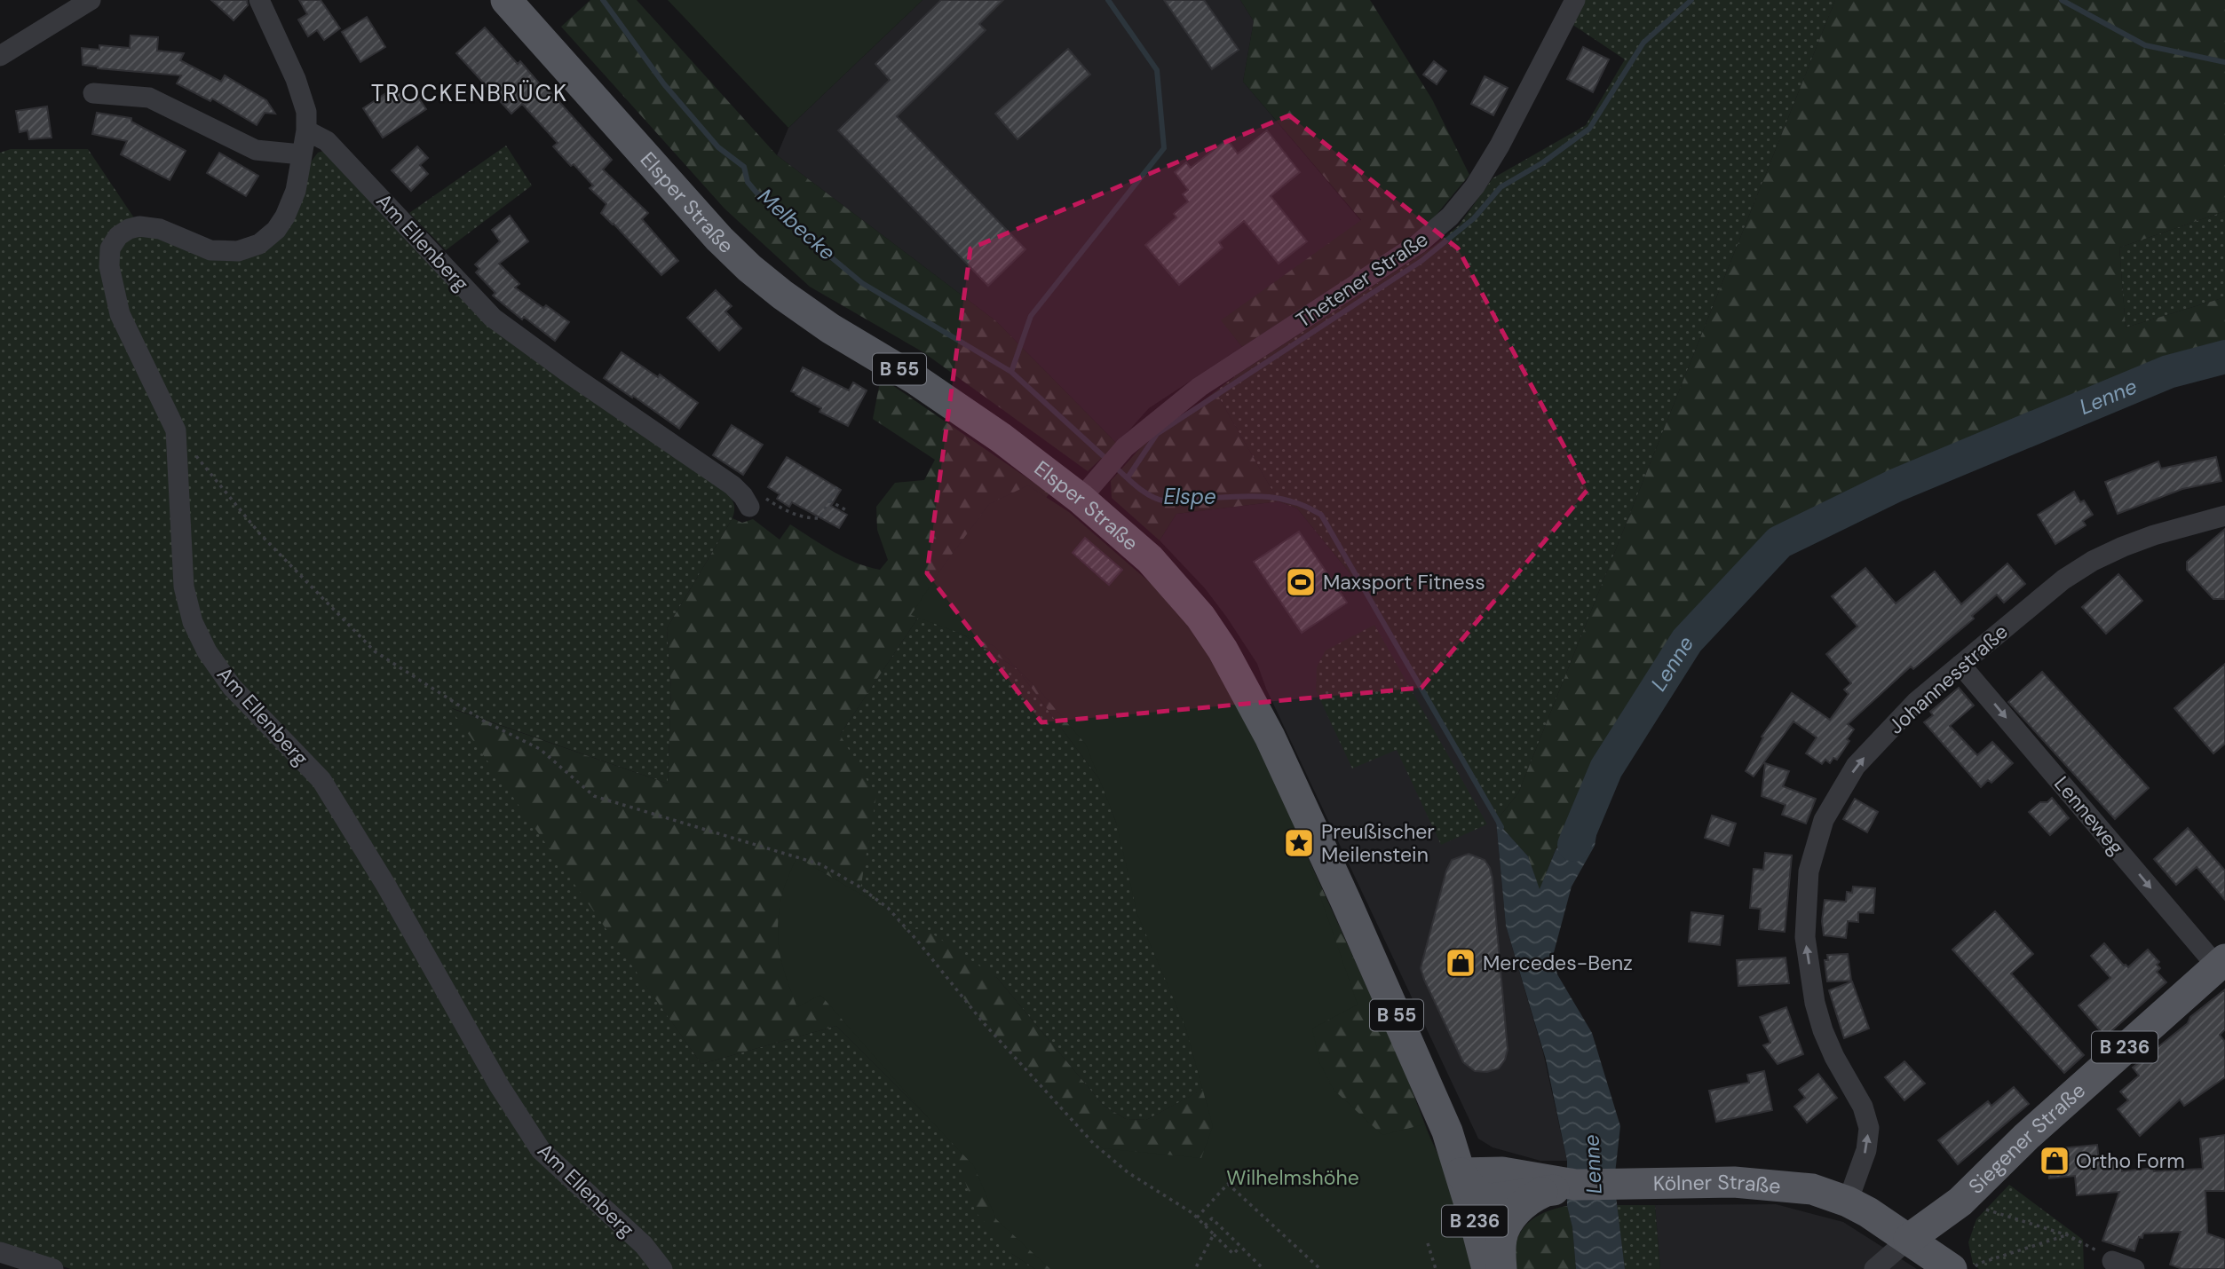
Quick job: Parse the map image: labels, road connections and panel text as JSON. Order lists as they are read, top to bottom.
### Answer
{
  "streets": {
    "main road": [
      "Elsper Straße",
      "B 55",
      "B 236",
      "Siegener Straße",
      "Kölner Straße"
    ],
    "street": [
      "Am Ellenberg",
      "Thetener Straße",
      "Johannesstraße",
      "Lenneweg"
    ]
  },
  "crossings": [
    ["Elsper Straße", "Thetener Straße"],
    ["Elsper Straße", "B 236"],
    ["Elsper Straße", "Kölner Straße"],
    ["Johannesstraße", "Lenneweg"],
    ["Johannesstraße", "Kölner Straße"],
    ["Lenneweg", "Siegener Straße"],
    ["B 236", "Kölner Straße"],
    ["Siegener Straße", "Kölner Straße"]
  ],
  "one_way": ["Johannesstraße", "Lenneweg"],
  "districts": ["TROCKENBRÜCK"],
  "water": ["Melbecke", "Lenne", "Elspe"],
  "parks": ["Wilhelmshöhe"],
  "places": {
    "sports": ["Maxsport Fitness"],
    "place": ["Preußischer Meilenstein"],
    "shop": ["Mercedes-Benz", "Ortho Form"]
  }
}
